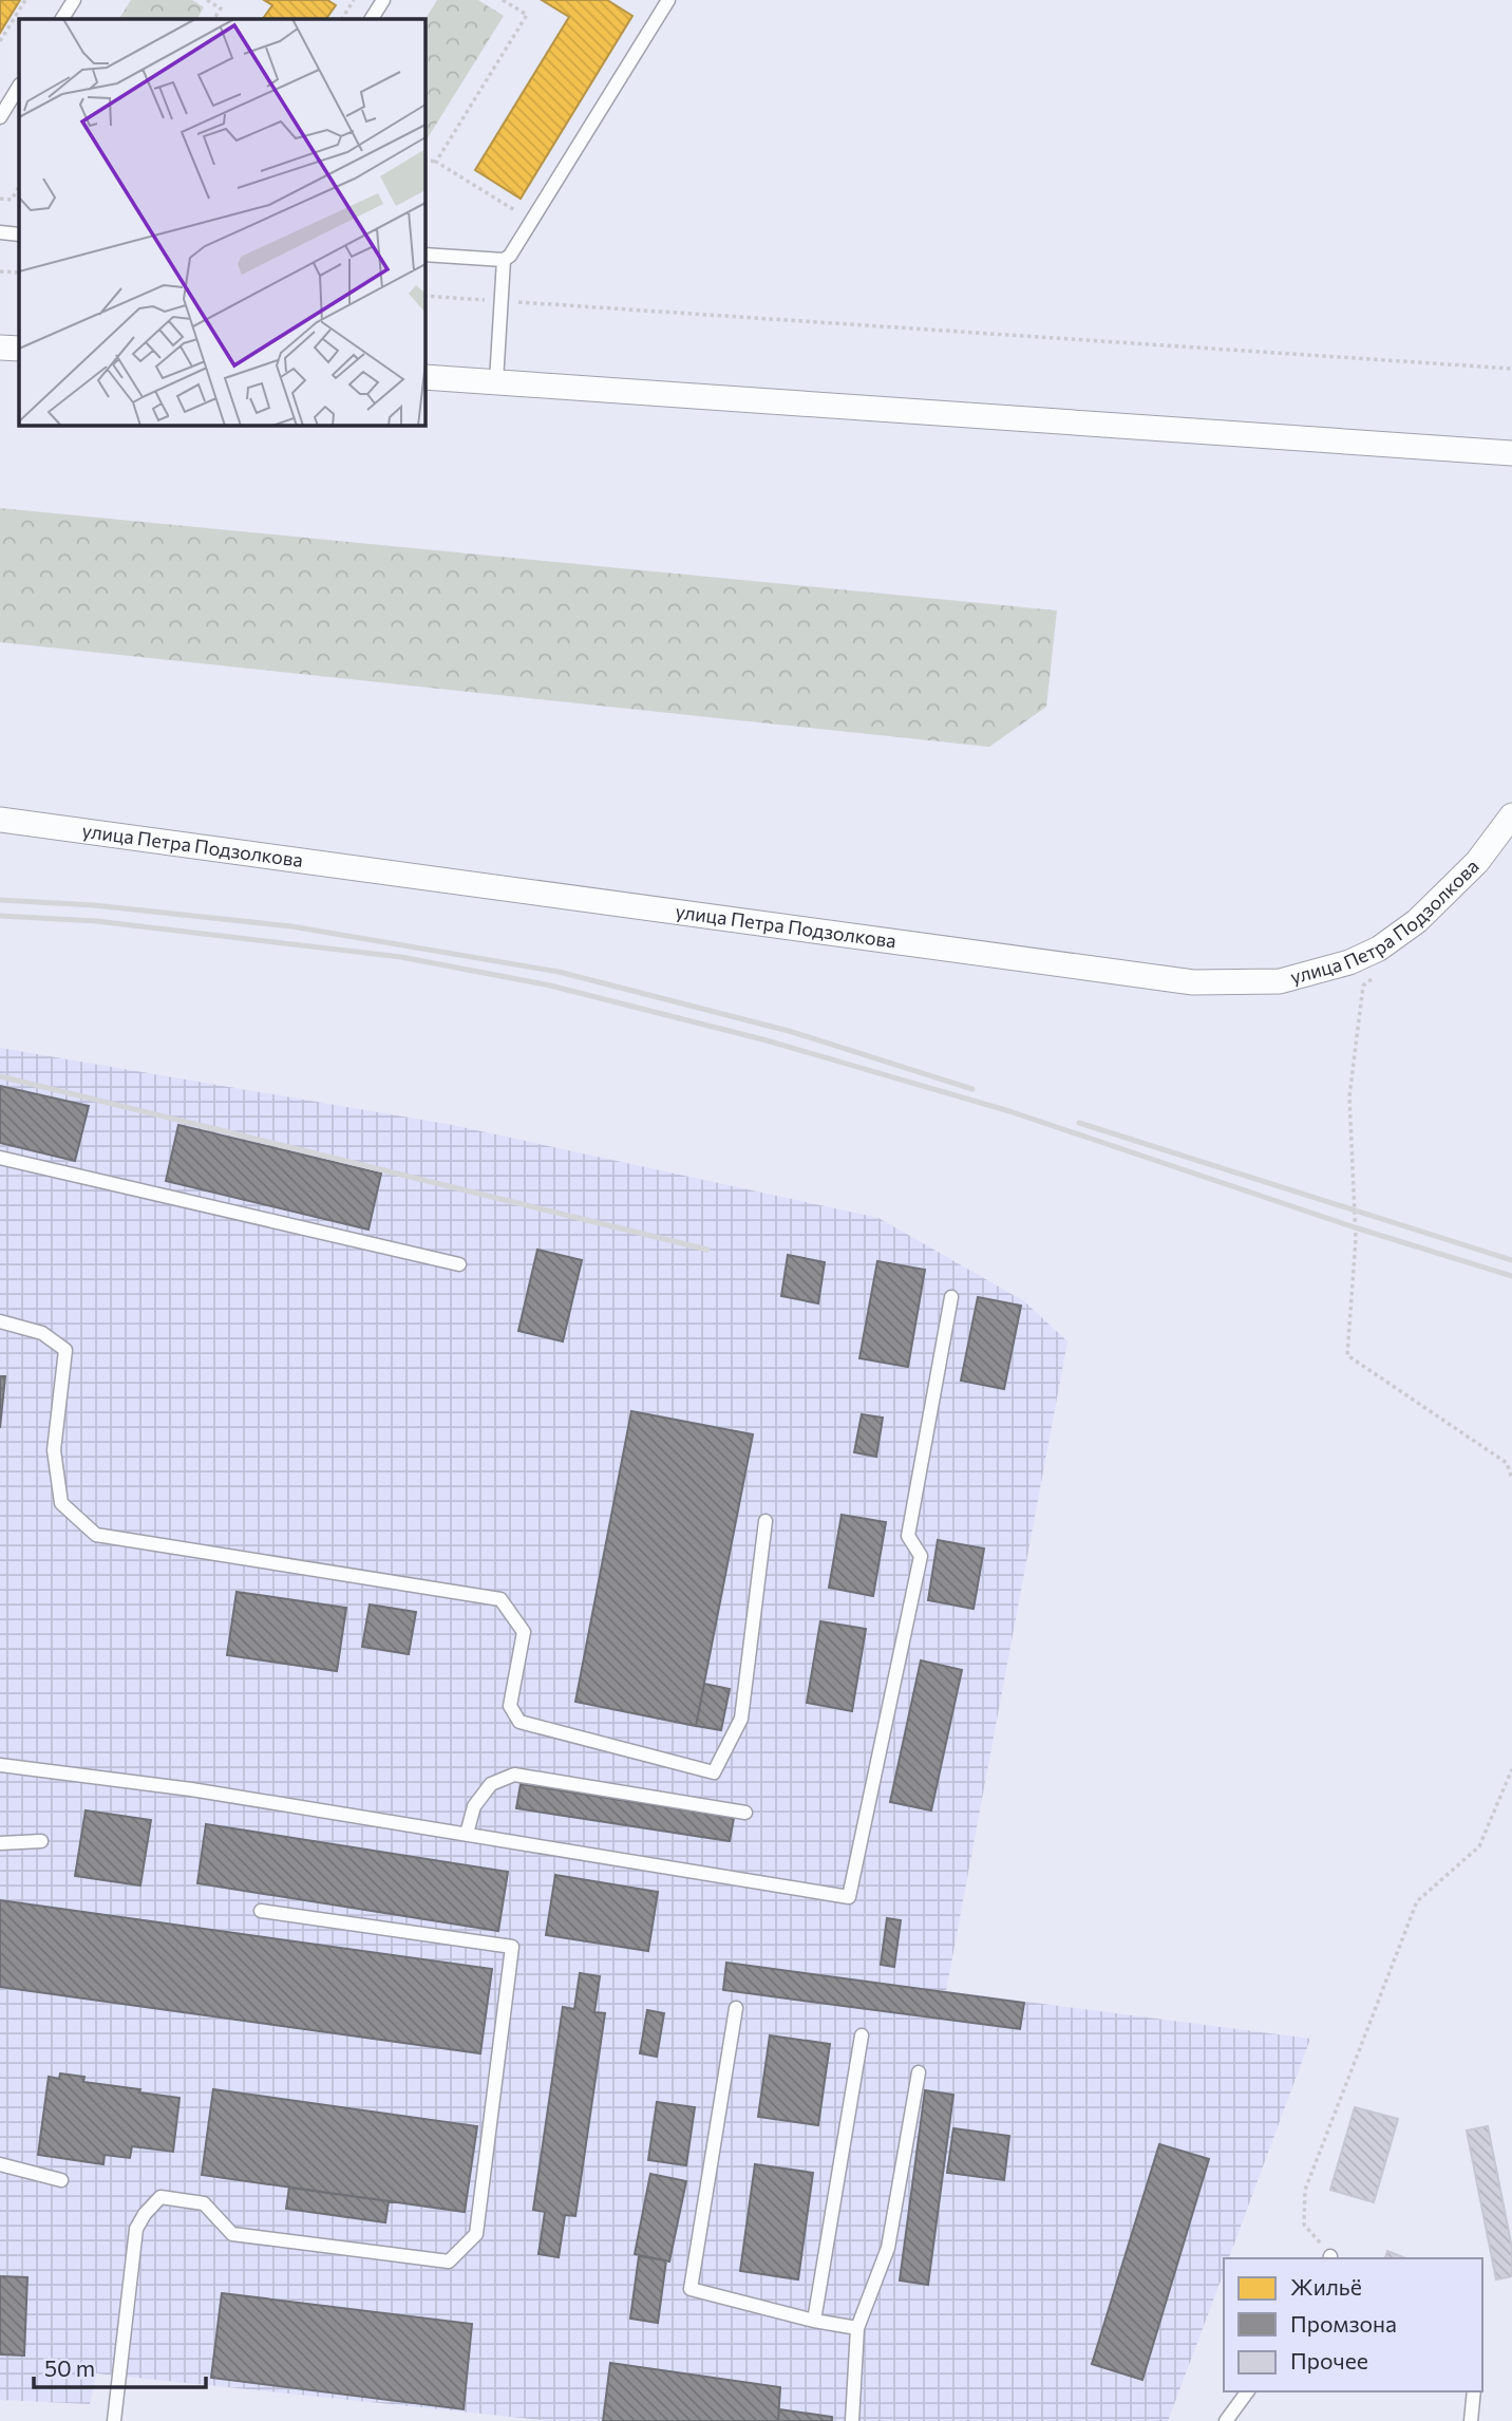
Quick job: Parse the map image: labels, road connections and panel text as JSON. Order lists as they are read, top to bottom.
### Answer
{
  "streets": {
    "street": ["улица Петра Подзолкова"]
  },
  "legend": ["Жильё", "Промзона", "Прочее"],
  "scale_bar": "50 m"
}
